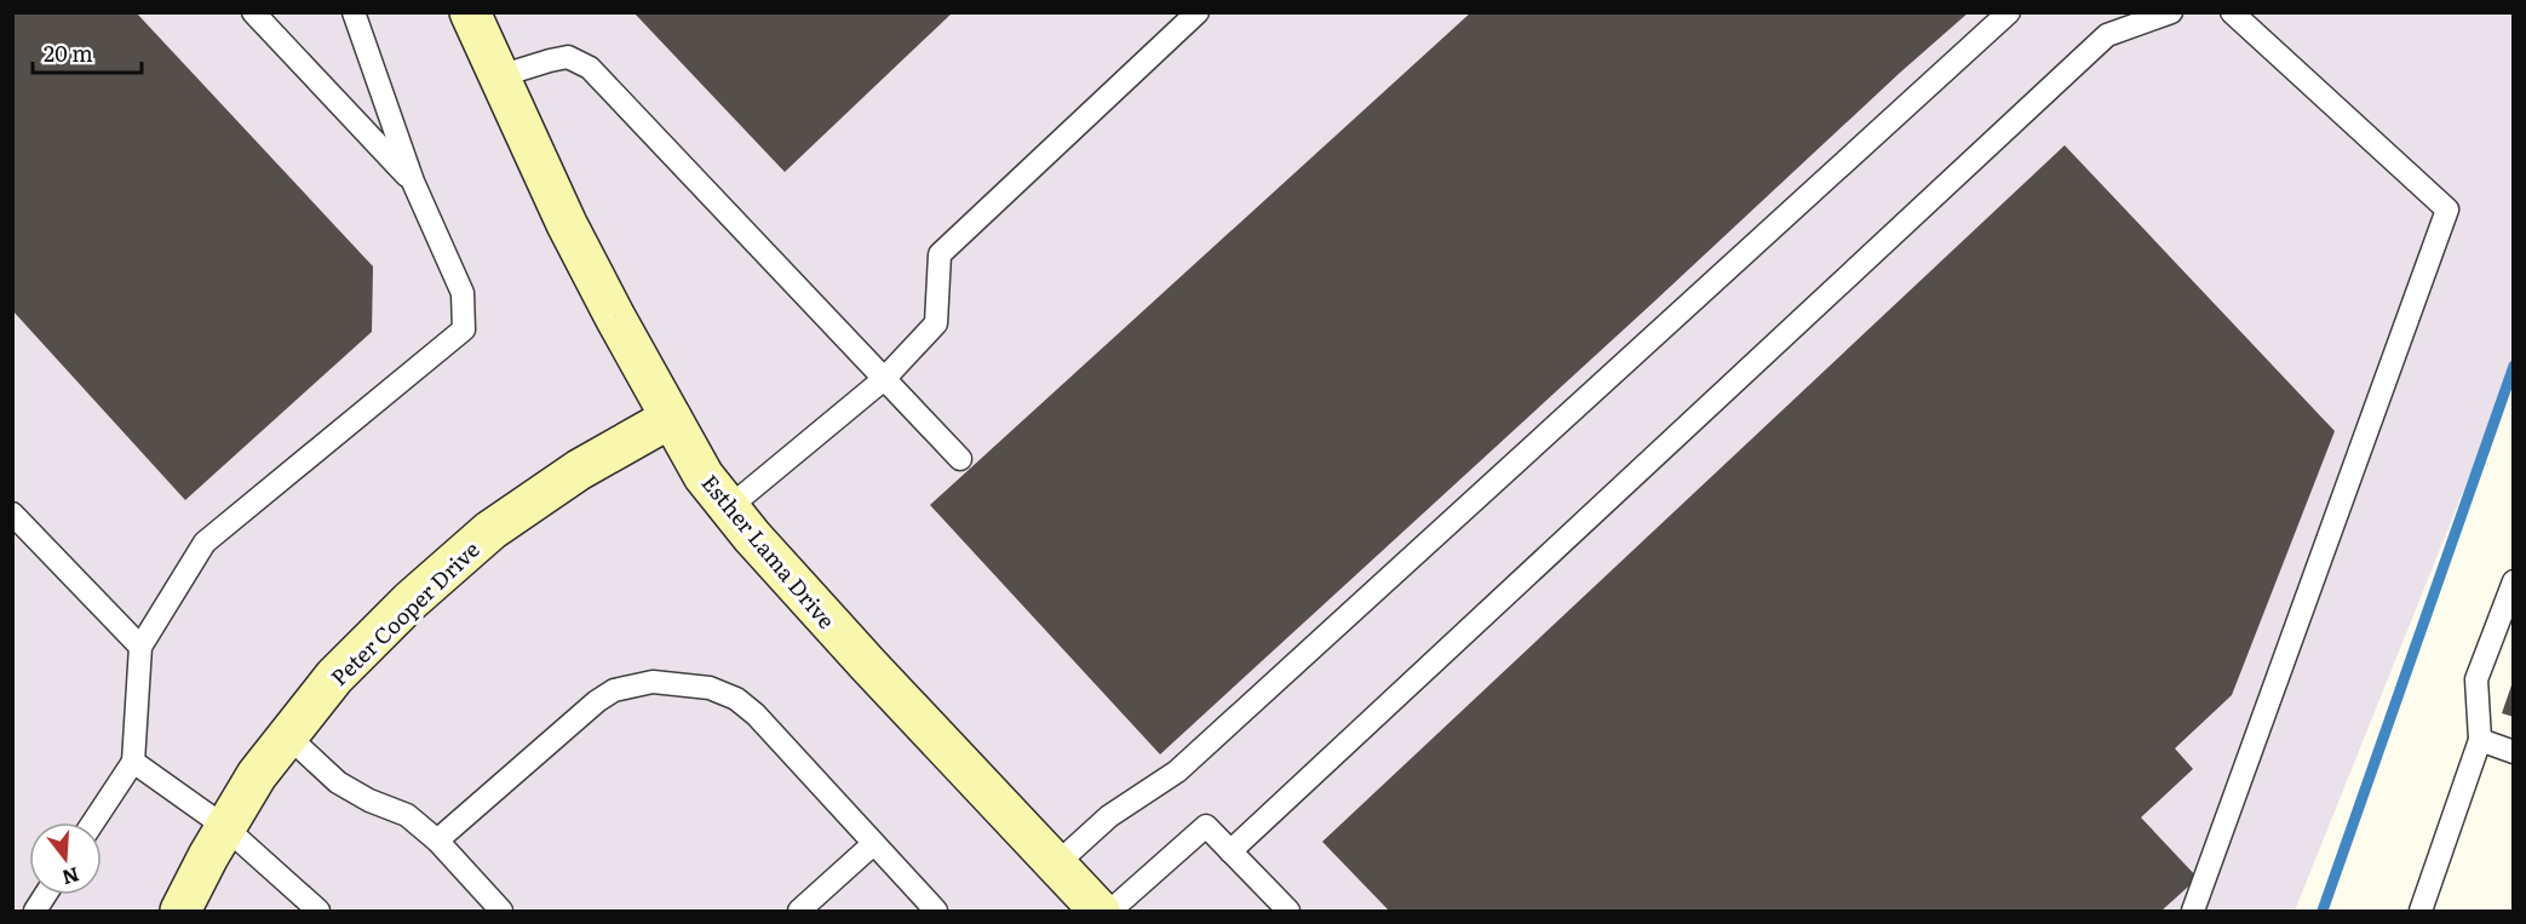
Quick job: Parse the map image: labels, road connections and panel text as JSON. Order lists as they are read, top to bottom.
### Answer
{
  "streets": {
    "street": ["Esther Lama Drive", "Peter Cooper Drive"]
  },
  "crossings": [
    ["Esther Lama Drive", "Peter Cooper Drive"]
  ],
  "scale_bar": "20 m",
  "north": "bottom"
}
